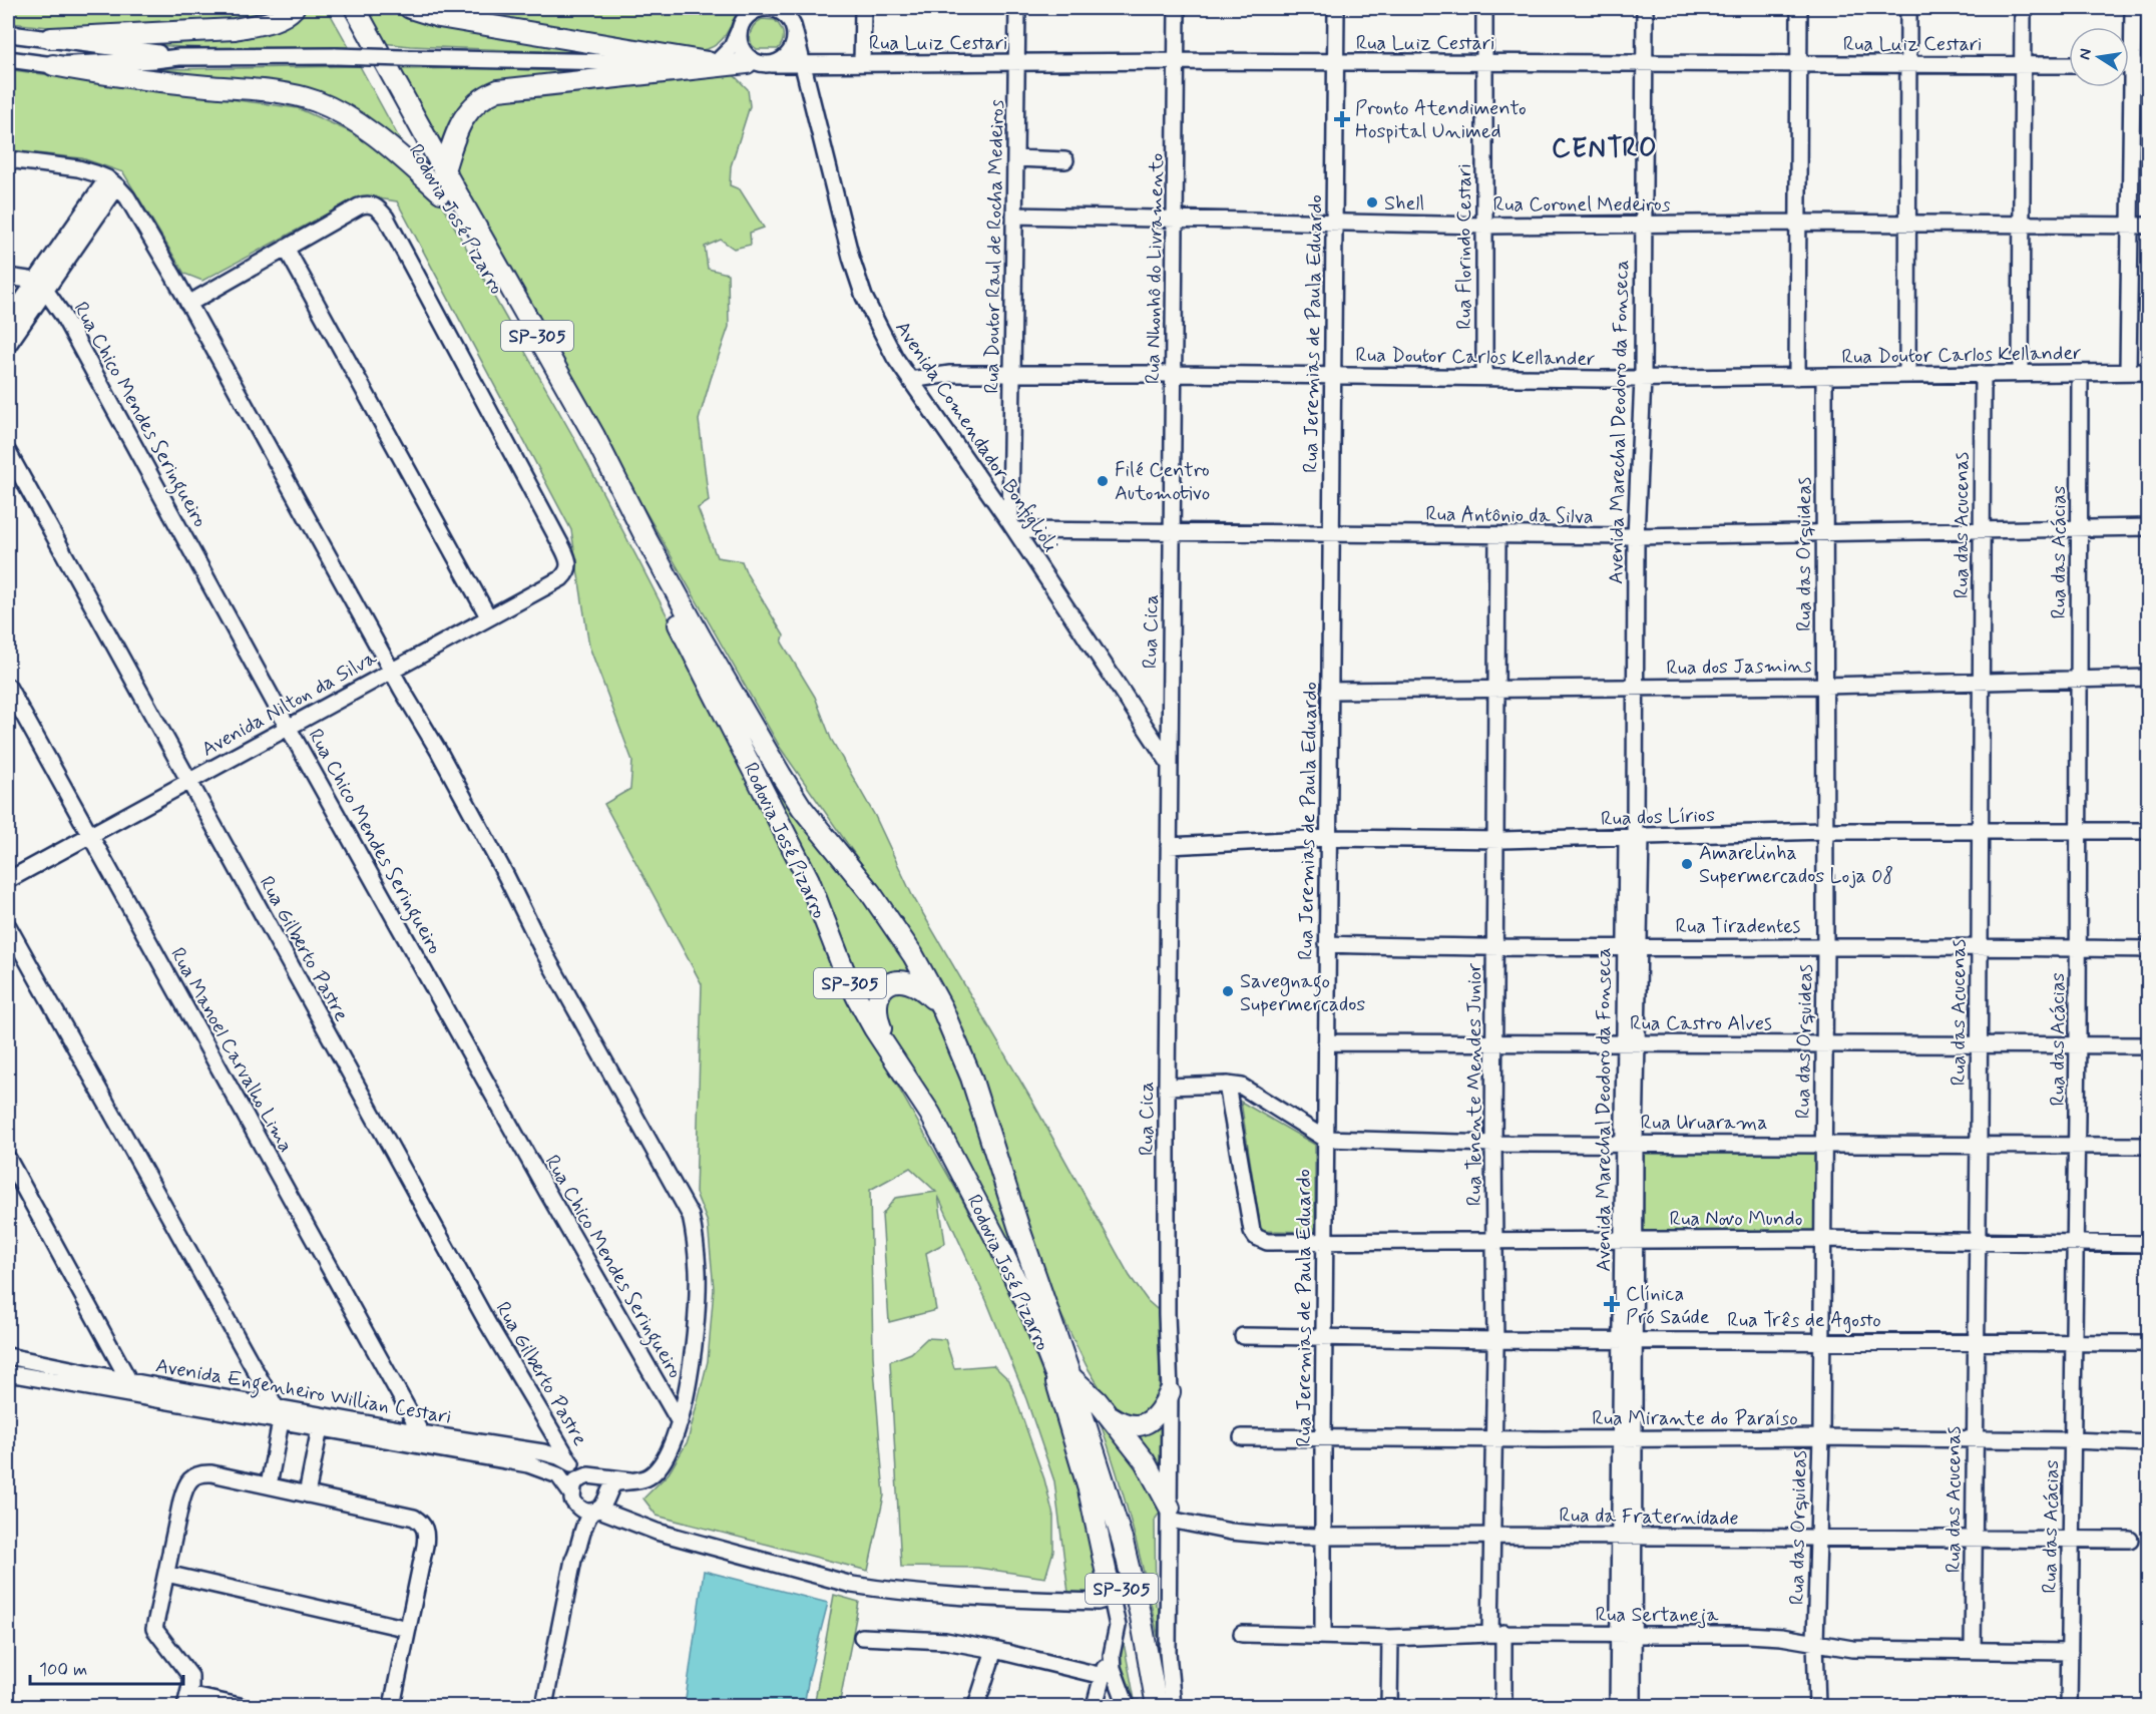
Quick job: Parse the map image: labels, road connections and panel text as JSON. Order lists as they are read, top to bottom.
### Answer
{
  "streets": {
    "main road": ["Rodovia José Pizarro", "SP-305"],
    "street": [
      "Rua Luiz Cestari",
      "Rua Coronel Medeiros",
      "Rua Doutor Raul de Rocha Medeiros",
      "Rua Florindo Cestari",
      "Rua Nhonhô do Livramento",
      "Rua Jeremias de Paula Eduardo",
      "Rua Doutor Carlos Kellander",
      "Rua Chico Mendes Seringueiro",
      "Avenida Marechal Deodoro da Fonseca",
      "Avenida Comendador Bonfiglioli",
      "Rua Antônio da Silva",
      "Rua das Acucenas",
      "Rua das Acácias",
      "Rua das Orquideas",
      "Rua Cica",
      "Rua dos Jasmins",
      "Avenida Nilton da Silva",
      "Rua dos Lírios",
      "Rua Tiradentes",
      "Rua Gilberto Pastre",
      "Rua Castro Alves",
      "Rua Manoel Carvalho Lima",
      "Rua Tenente Mendes Junior",
      "Rua Uruarama",
      "Rua Novo Mundo",
      "Rua Três de Agosto",
      "Avenida Engenheiro Willian Cestari",
      "Rua Mirante do Paraíso",
      "Rua da Fraternidade",
      "Rua Sertaneja"
    ]
  },
  "crossings": [
    ["Rua Luiz Cestari", "Rua Doutor Raul de Rocha Medeiros"],
    ["Rua Luiz Cestari", "Rua Florindo Cestari"],
    ["Rua Luiz Cestari", "Rua Nhonhô do Livramento"],
    ["Rua Luiz Cestari", "Rua Jeremias de Paula Eduardo"],
    ["Rua Luiz Cestari", "Avenida Marechal Deodoro da Fonseca"],
    ["Rua Luiz Cestari", "Avenida Comendador Bonfiglioli"],
    ["Rua Coronel Medeiros", "Rua Doutor Raul de Rocha Medeiros"],
    ["Rua Coronel Medeiros", "Rua Florindo Cestari"],
    ["Rua Coronel Medeiros", "Rua Nhonhô do Livramento"],
    ["Rua Coronel Medeiros", "Rua Jeremias de Paula Eduardo"],
    ["Rua Coronel Medeiros", "Avenida Marechal Deodoro da Fonseca"],
    ["Rua Doutor Raul de Rocha Medeiros", "Rua Doutor Carlos Kellander"],
    ["Rua Doutor Raul de Rocha Medeiros", "Avenida Comendador Bonfiglioli"],
    ["Rua Doutor Raul de Rocha Medeiros", "Rua Antônio da Silva"],
    ["Rua Florindo Cestari", "Rua Doutor Carlos Kellander"],
    ["Rua Nhonhô do Livramento", "Rua Doutor Carlos Kellander"],
    ["Rua Nhonhô do Livramento", "Rua Antônio da Silva"],
    ["Rua Nhonhô do Livramento", "Rua Cica"],
    ["Rua Jeremias de Paula Eduardo", "Rua Doutor Carlos Kellander"],
    ["Rua Jeremias de Paula Eduardo", "Rua Antônio da Silva"],
    ["Rua Jeremias de Paula Eduardo", "Rua dos Jasmins"],
    ["Rua Jeremias de Paula Eduardo", "Rua dos Lírios"],
    ["Rua Jeremias de Paula Eduardo", "Rua Tiradentes"],
    ["Rua Jeremias de Paula Eduardo", "Rua Castro Alves"],
    ["Rua Jeremias de Paula Eduardo", "Rua Uruarama"],
    ["Rua Jeremias de Paula Eduardo", "Rua Novo Mundo"],
    ["Rua Jeremias de Paula Eduardo", "Rua Três de Agosto"],
    ["Rua Jeremias de Paula Eduardo", "Rua Mirante do Paraíso"],
    ["Rua Jeremias de Paula Eduardo", "Rua da Fraternidade"],
    ["Rua Jeremias de Paula Eduardo", "Rua Sertaneja"],
    ["Rua Doutor Carlos Kellander", "Avenida Marechal Deodoro da Fonseca"],
    ["Rua Doutor Carlos Kellander", "Avenida Comendador Bonfiglioli"],
    ["Rua Doutor Carlos Kellander", "Rua das Acucenas"],
    ["Rua Doutor Carlos Kellander", "Rua das Acácias"],
    ["Rua Doutor Carlos Kellander", "Rua das Orquideas"],
    ["Rua Chico Mendes Seringueiro", "Avenida Nilton da Silva"],
    ["Avenida Marechal Deodoro da Fonseca", "Rua Antônio da Silva"],
    ["Avenida Marechal Deodoro da Fonseca", "Rua dos Jasmins"],
    ["Avenida Marechal Deodoro da Fonseca", "Rua dos Lírios"],
    ["Avenida Marechal Deodoro da Fonseca", "Rua Tiradentes"],
    ["Avenida Marechal Deodoro da Fonseca", "Rua Castro Alves"],
    ["Avenida Marechal Deodoro da Fonseca", "Rua Uruarama"],
    ["Avenida Marechal Deodoro da Fonseca", "Rua Novo Mundo"],
    ["Avenida Marechal Deodoro da Fonseca", "Rua Três de Agosto"],
    ["Avenida Marechal Deodoro da Fonseca", "Rua Mirante do Paraíso"],
    ["Avenida Marechal Deodoro da Fonseca", "Rua da Fraternidade"],
    ["Avenida Marechal Deodoro da Fonseca", "Rua Sertaneja"],
    ["Avenida Comendador Bonfiglioli", "Rua Antônio da Silva"],
    ["Avenida Comendador Bonfiglioli", "Rua Cica"],
    ["Rua Antônio da Silva", "Rua das Acucenas"],
    ["Rua Antônio da Silva", "Rua das Acácias"],
    ["Rua Antônio da Silva", "Rua das Orquideas"],
    ["Rua Antônio da Silva", "Rua Cica"],
    ["Rua Antônio da Silva", "Rua Tenente Mendes Junior"],
    ["Rua das Acucenas", "Rua dos Jasmins"],
    ["Rua das Acucenas", "Rua dos Lírios"],
    ["Rua das Acucenas", "Rua Tiradentes"],
    ["Rua das Acucenas", "Rua Castro Alves"],
    ["Rua das Acucenas", "Rua Uruarama"],
    ["Rua das Acucenas", "Rua Novo Mundo"],
    ["Rua das Acucenas", "Rua Três de Agosto"],
    ["Rua das Acucenas", "Rua Mirante do Paraíso"],
    ["Rua das Acucenas", "Rua da Fraternidade"],
    ["Rua das Acucenas", "Rua Sertaneja"],
    ["Rua das Acácias", "Rua dos Jasmins"],
    ["Rua das Acácias", "Rua dos Lírios"],
    ["Rua das Acácias", "Rua Tiradentes"],
    ["Rua das Acácias", "Rua Castro Alves"],
    ["Rua das Acácias", "Rua Uruarama"],
    ["Rua das Acácias", "Rua Novo Mundo"],
    ["Rua das Acácias", "Rua Três de Agosto"],
    ["Rua das Acácias", "Rua Mirante do Paraíso"],
    ["Rua das Acácias", "Rua da Fraternidade"],
    ["Rua das Acácias", "Rua Sertaneja"],
    ["Rua das Orquideas", "Rua dos Jasmins"],
    ["Rua das Orquideas", "Rua dos Lírios"],
    ["Rua das Orquideas", "Rua Tiradentes"],
    ["Rua das Orquideas", "Rua Castro Alves"],
    ["Rua das Orquideas", "Rua Uruarama"],
    ["Rua das Orquideas", "Rua Novo Mundo"],
    ["Rua das Orquideas", "Rua Três de Agosto"],
    ["Rua das Orquideas", "Rua Mirante do Paraíso"],
    ["Rua das Orquideas", "Rua da Fraternidade"],
    ["Rua das Orquideas", "Rua Sertaneja"],
    ["Rua Cica", "Rua dos Lírios"],
    ["Rua Cica", "Rua da Fraternidade"],
    ["Rua dos Jasmins", "Rua Tenente Mendes Junior"],
    ["Avenida Nilton da Silva", "Rua Gilberto Pastre"],
    ["Avenida Nilton da Silva", "Rua Manoel Carvalho Lima"],
    ["Rua dos Lírios", "Rua Tenente Mendes Junior"],
    ["Rua Tiradentes", "Rua Tenente Mendes Junior"],
    ["Rua Gilberto Pastre", "Avenida Engenheiro Willian Cestari"],
    ["Rua Castro Alves", "Rua Tenente Mendes Junior"],
    ["Rua Manoel Carvalho Lima", "Avenida Engenheiro Willian Cestari"],
    ["Rua Tenente Mendes Junior", "Rua Uruarama"],
    ["Rua Tenente Mendes Junior", "Rua Novo Mundo"],
    ["Rua Tenente Mendes Junior", "Rua Três de Agosto"],
    ["Rua Tenente Mendes Junior", "Rua Mirante do Paraíso"],
    ["Rua Tenente Mendes Junior", "Rua da Fraternidade"],
    ["Rua Tenente Mendes Junior", "Rua Sertaneja"]
  ],
  "districts": ["CENTRO"],
  "places": {
    "health": ["Pronto Atendimento Hospital Unimed", "Clínica Pró Saúde"],
    "other": [
      "Shell",
      "Filé Centro Automotivo",
      "Amarelinha Supermercados Loja 08",
      "Savegnago Supermercados"
    ]
  },
  "scale_bar": "100 m",
  "north": "left"
}
